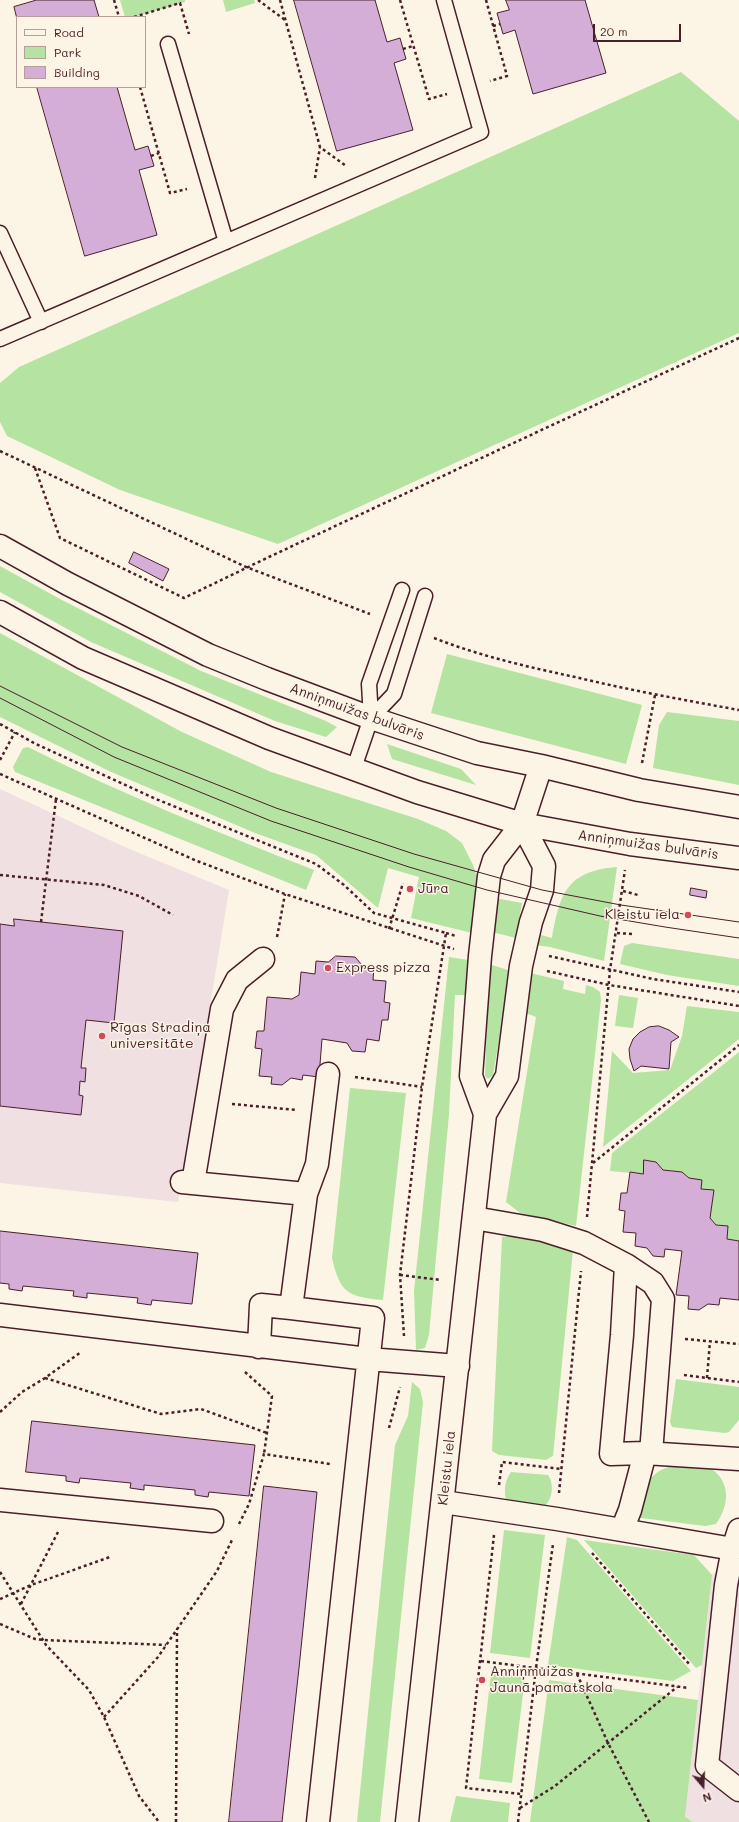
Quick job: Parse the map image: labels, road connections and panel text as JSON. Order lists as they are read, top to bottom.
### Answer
{
  "streets": {
    "street": ["Anniņmuižas bulvāris", "Kleistu iela"]
  },
  "crossings": [
    ["Anniņmuižas bulvāris", "Kleistu iela"]
  ],
  "places": [
    "Jūra",
    "Kleistu iela",
    "Express pizza",
    "Rīgas Stradiņa universitāte",
    "Anniņmuižas Jaunā pamatskola"
  ],
  "legend": ["Road", "Park", "Building"],
  "scale_bar": "20 m",
  "north": "bottom"
}
